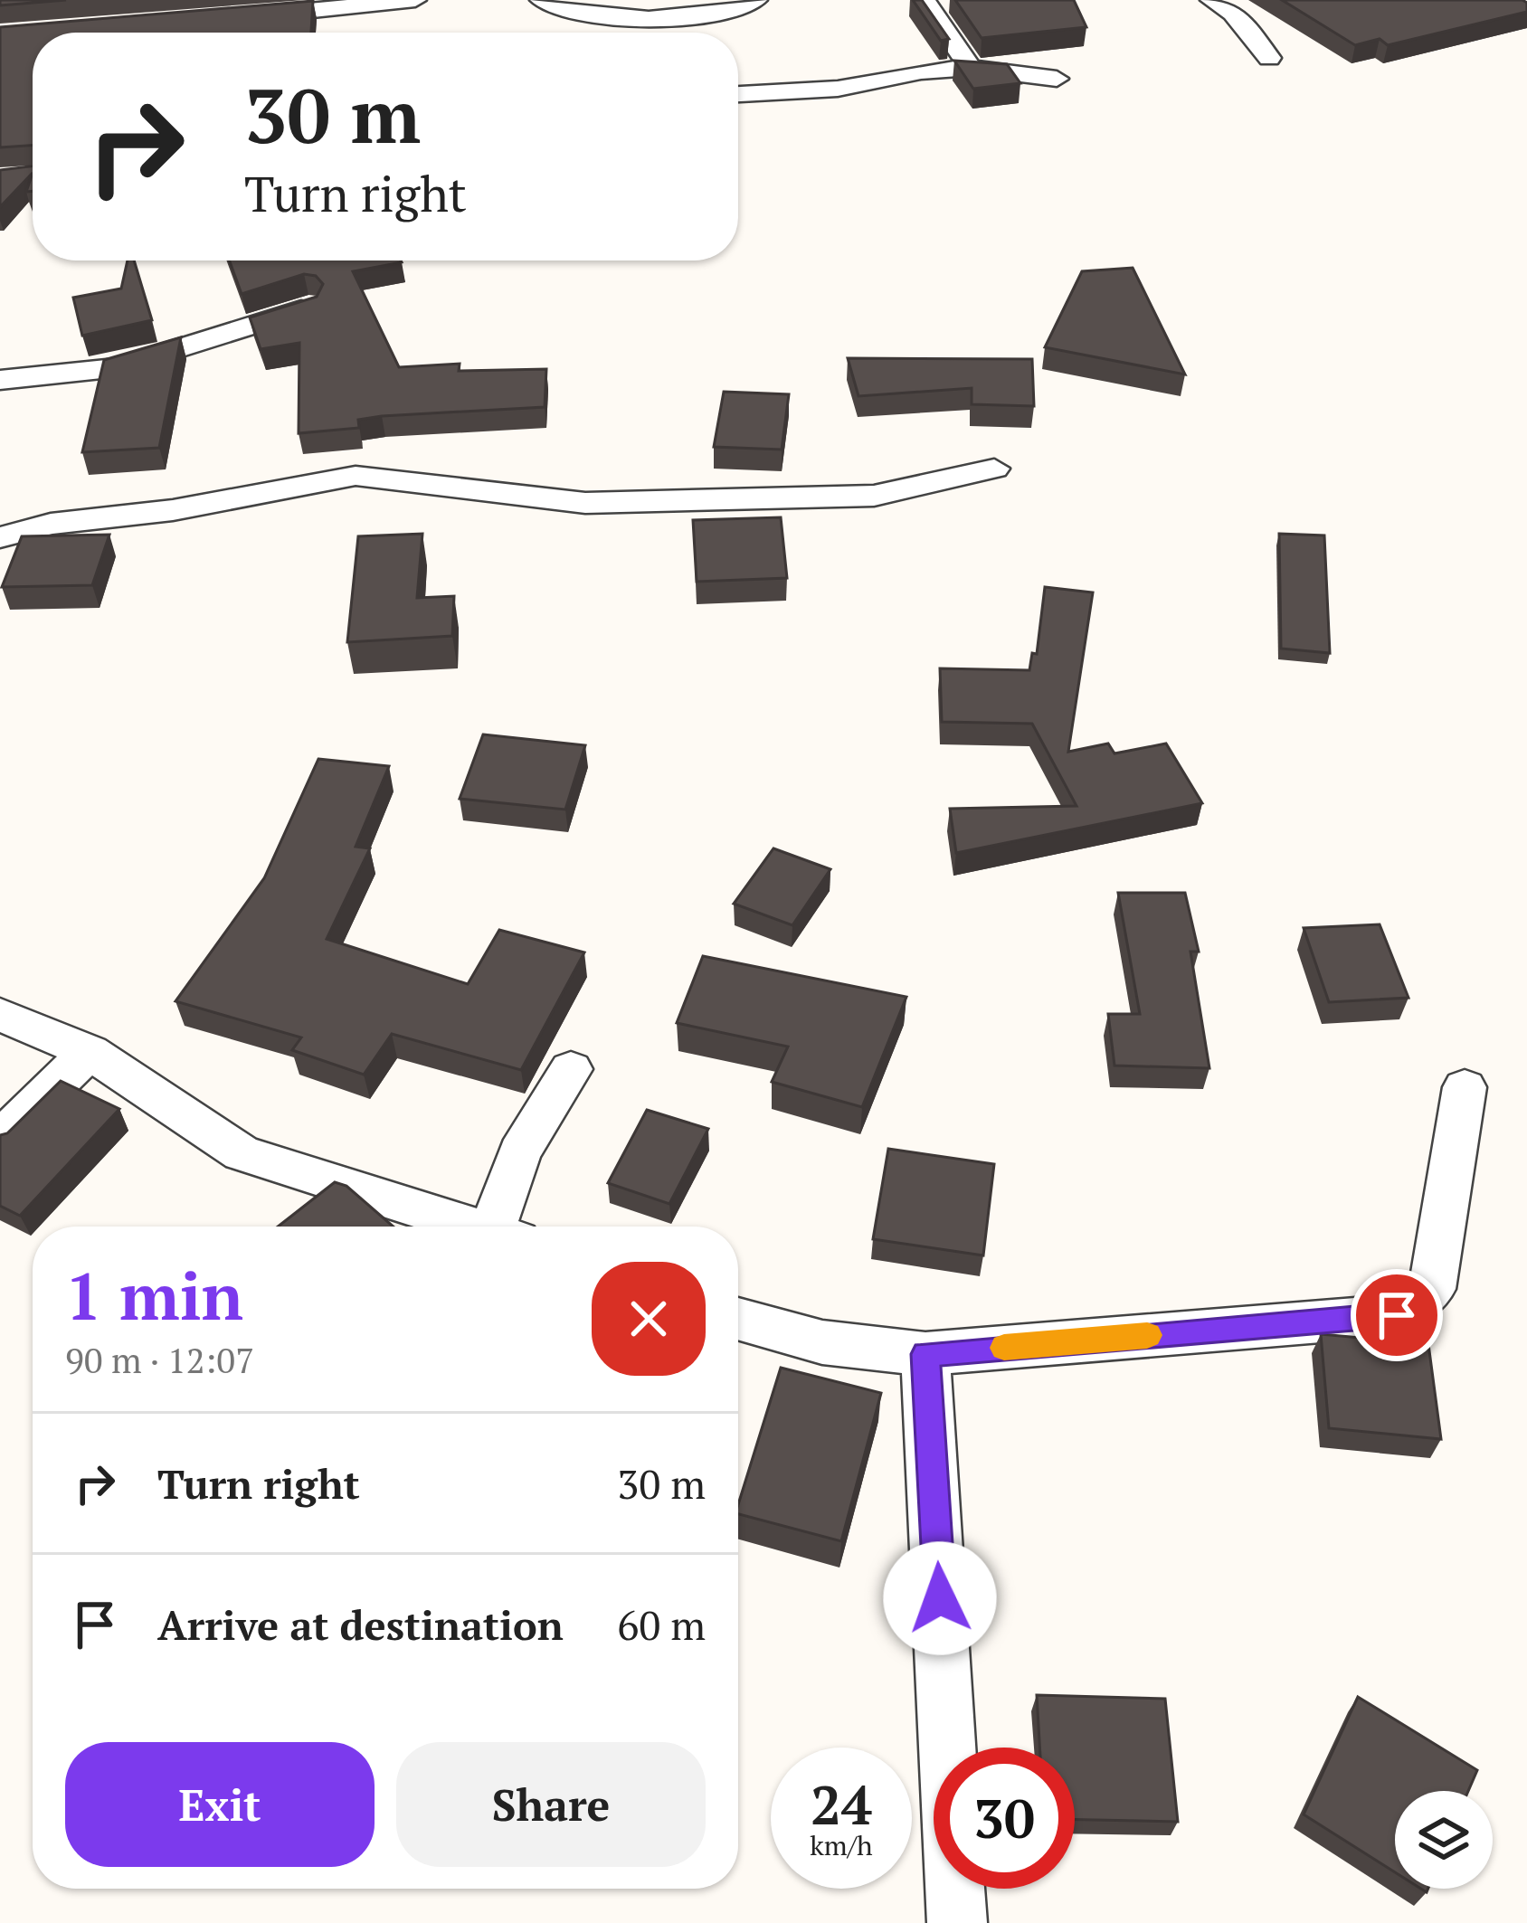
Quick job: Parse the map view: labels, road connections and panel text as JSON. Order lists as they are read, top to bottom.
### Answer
{
  "page": {
    "turn": ["30 m", "Turn right"],
    "heading": ["1 min", "90 m · 12:07"],
    "list": [
      {
        "name": "Turn right",
        "value": "30 m"
      },
      {
        "name": "Arrive at destination",
        "value": "60 m"
      }
    ],
    "buttons": ["Exit", "Share"],
    "speed": "24 km/h",
    "limit": "30"
  }
}
